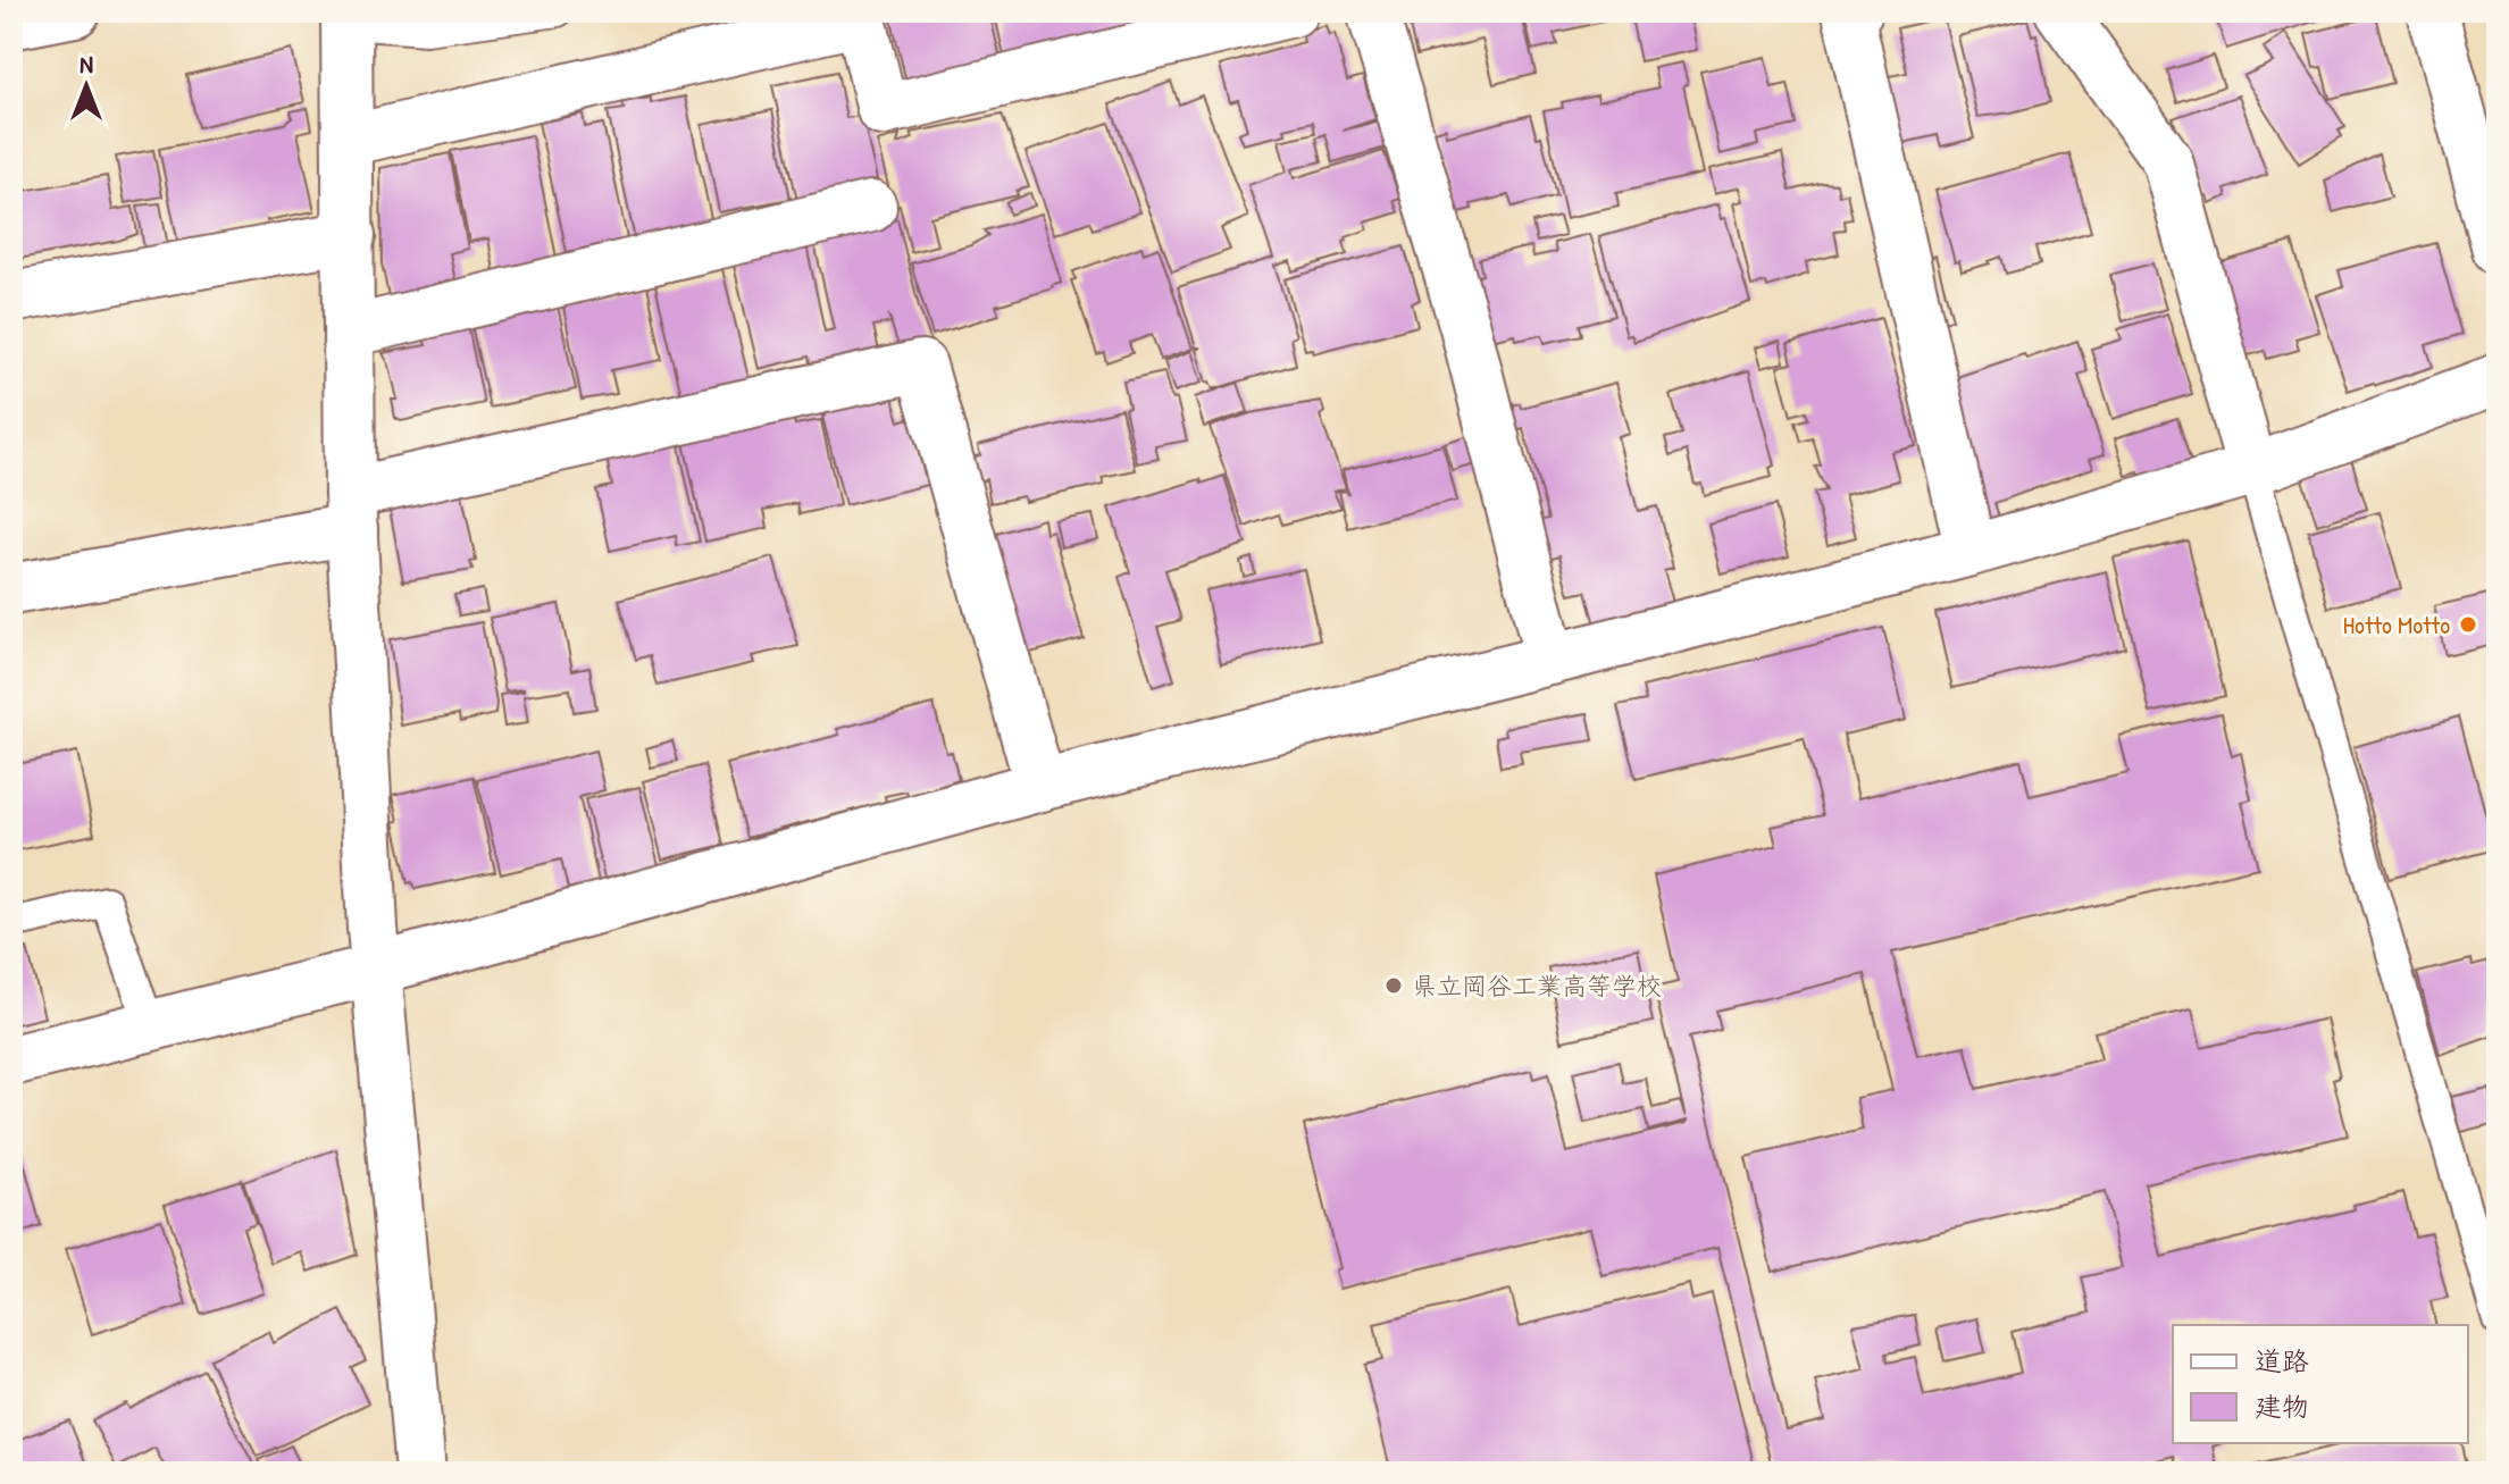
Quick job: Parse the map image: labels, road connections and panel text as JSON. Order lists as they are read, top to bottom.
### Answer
{
  "places": ["Hotto Motto", "県立岡谷工業高等学校"],
  "legend": ["道路", "建物"],
  "north": "top"
}
